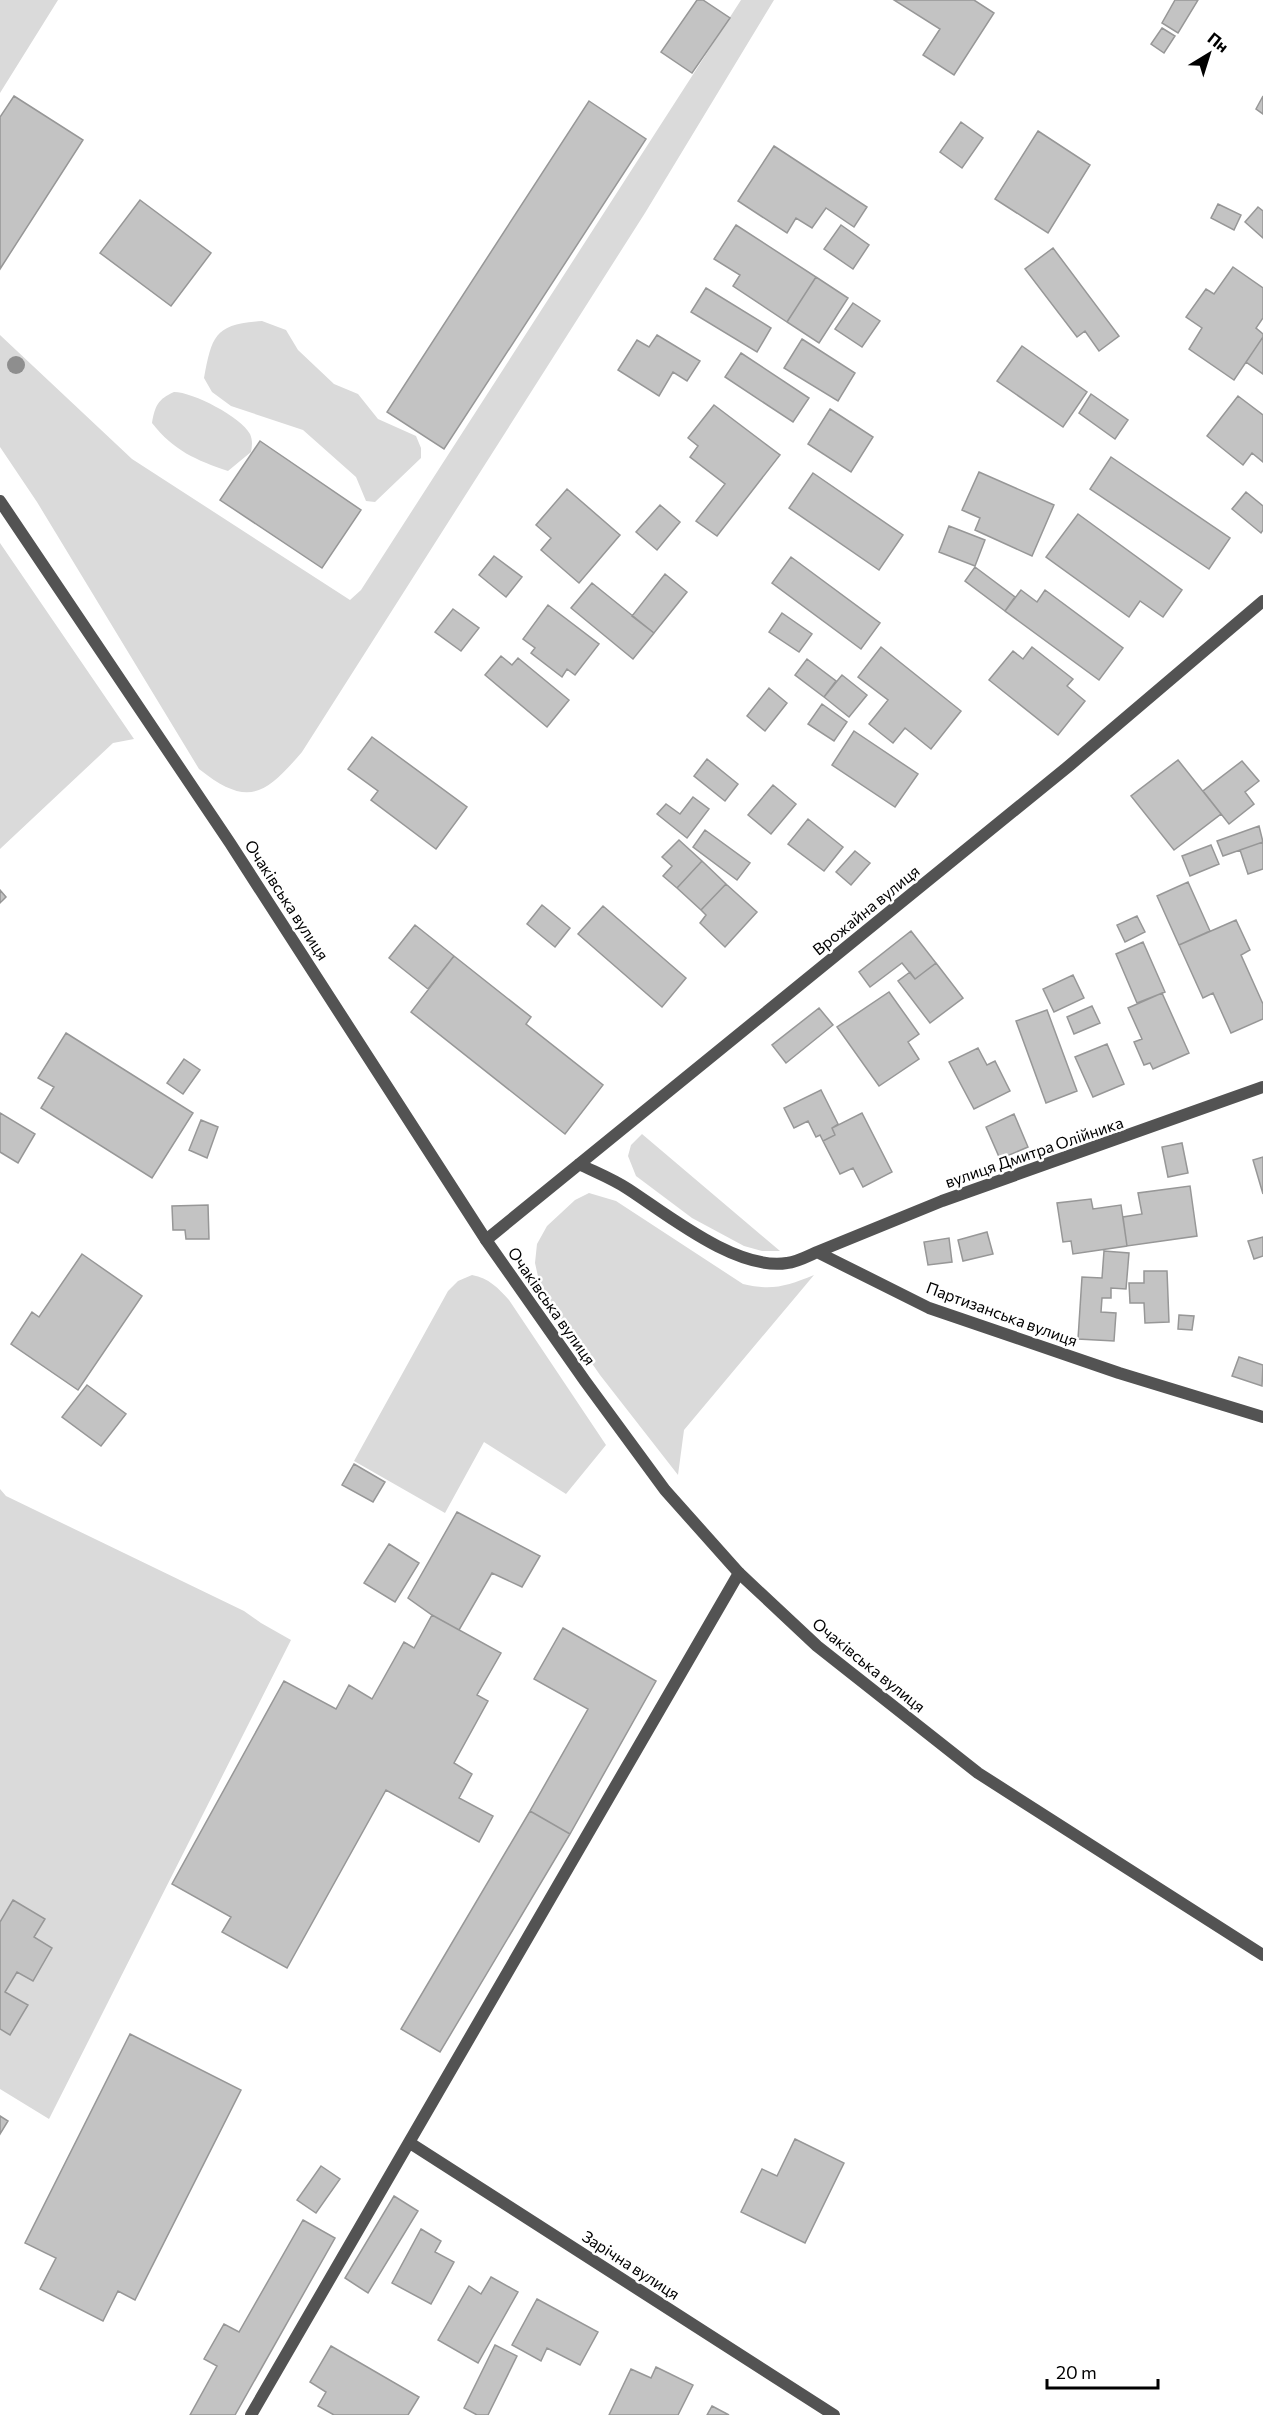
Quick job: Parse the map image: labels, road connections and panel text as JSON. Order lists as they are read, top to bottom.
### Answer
{
  "streets": {
    "street": [
      "Очаківська вулиця",
      "Врожайна вулиця",
      "вулиця Дмитра Олійника",
      "Партизанська вулиця",
      "Зарічна вулиця"
    ]
  },
  "crossings": [
    ["Очаківська вулиця", "Врожайна вулиця"],
    ["вулиця Дмитра Олійника", "Партизанська вулиця"]
  ],
  "scale_bar": "20 m",
  "north": "top right"
}
